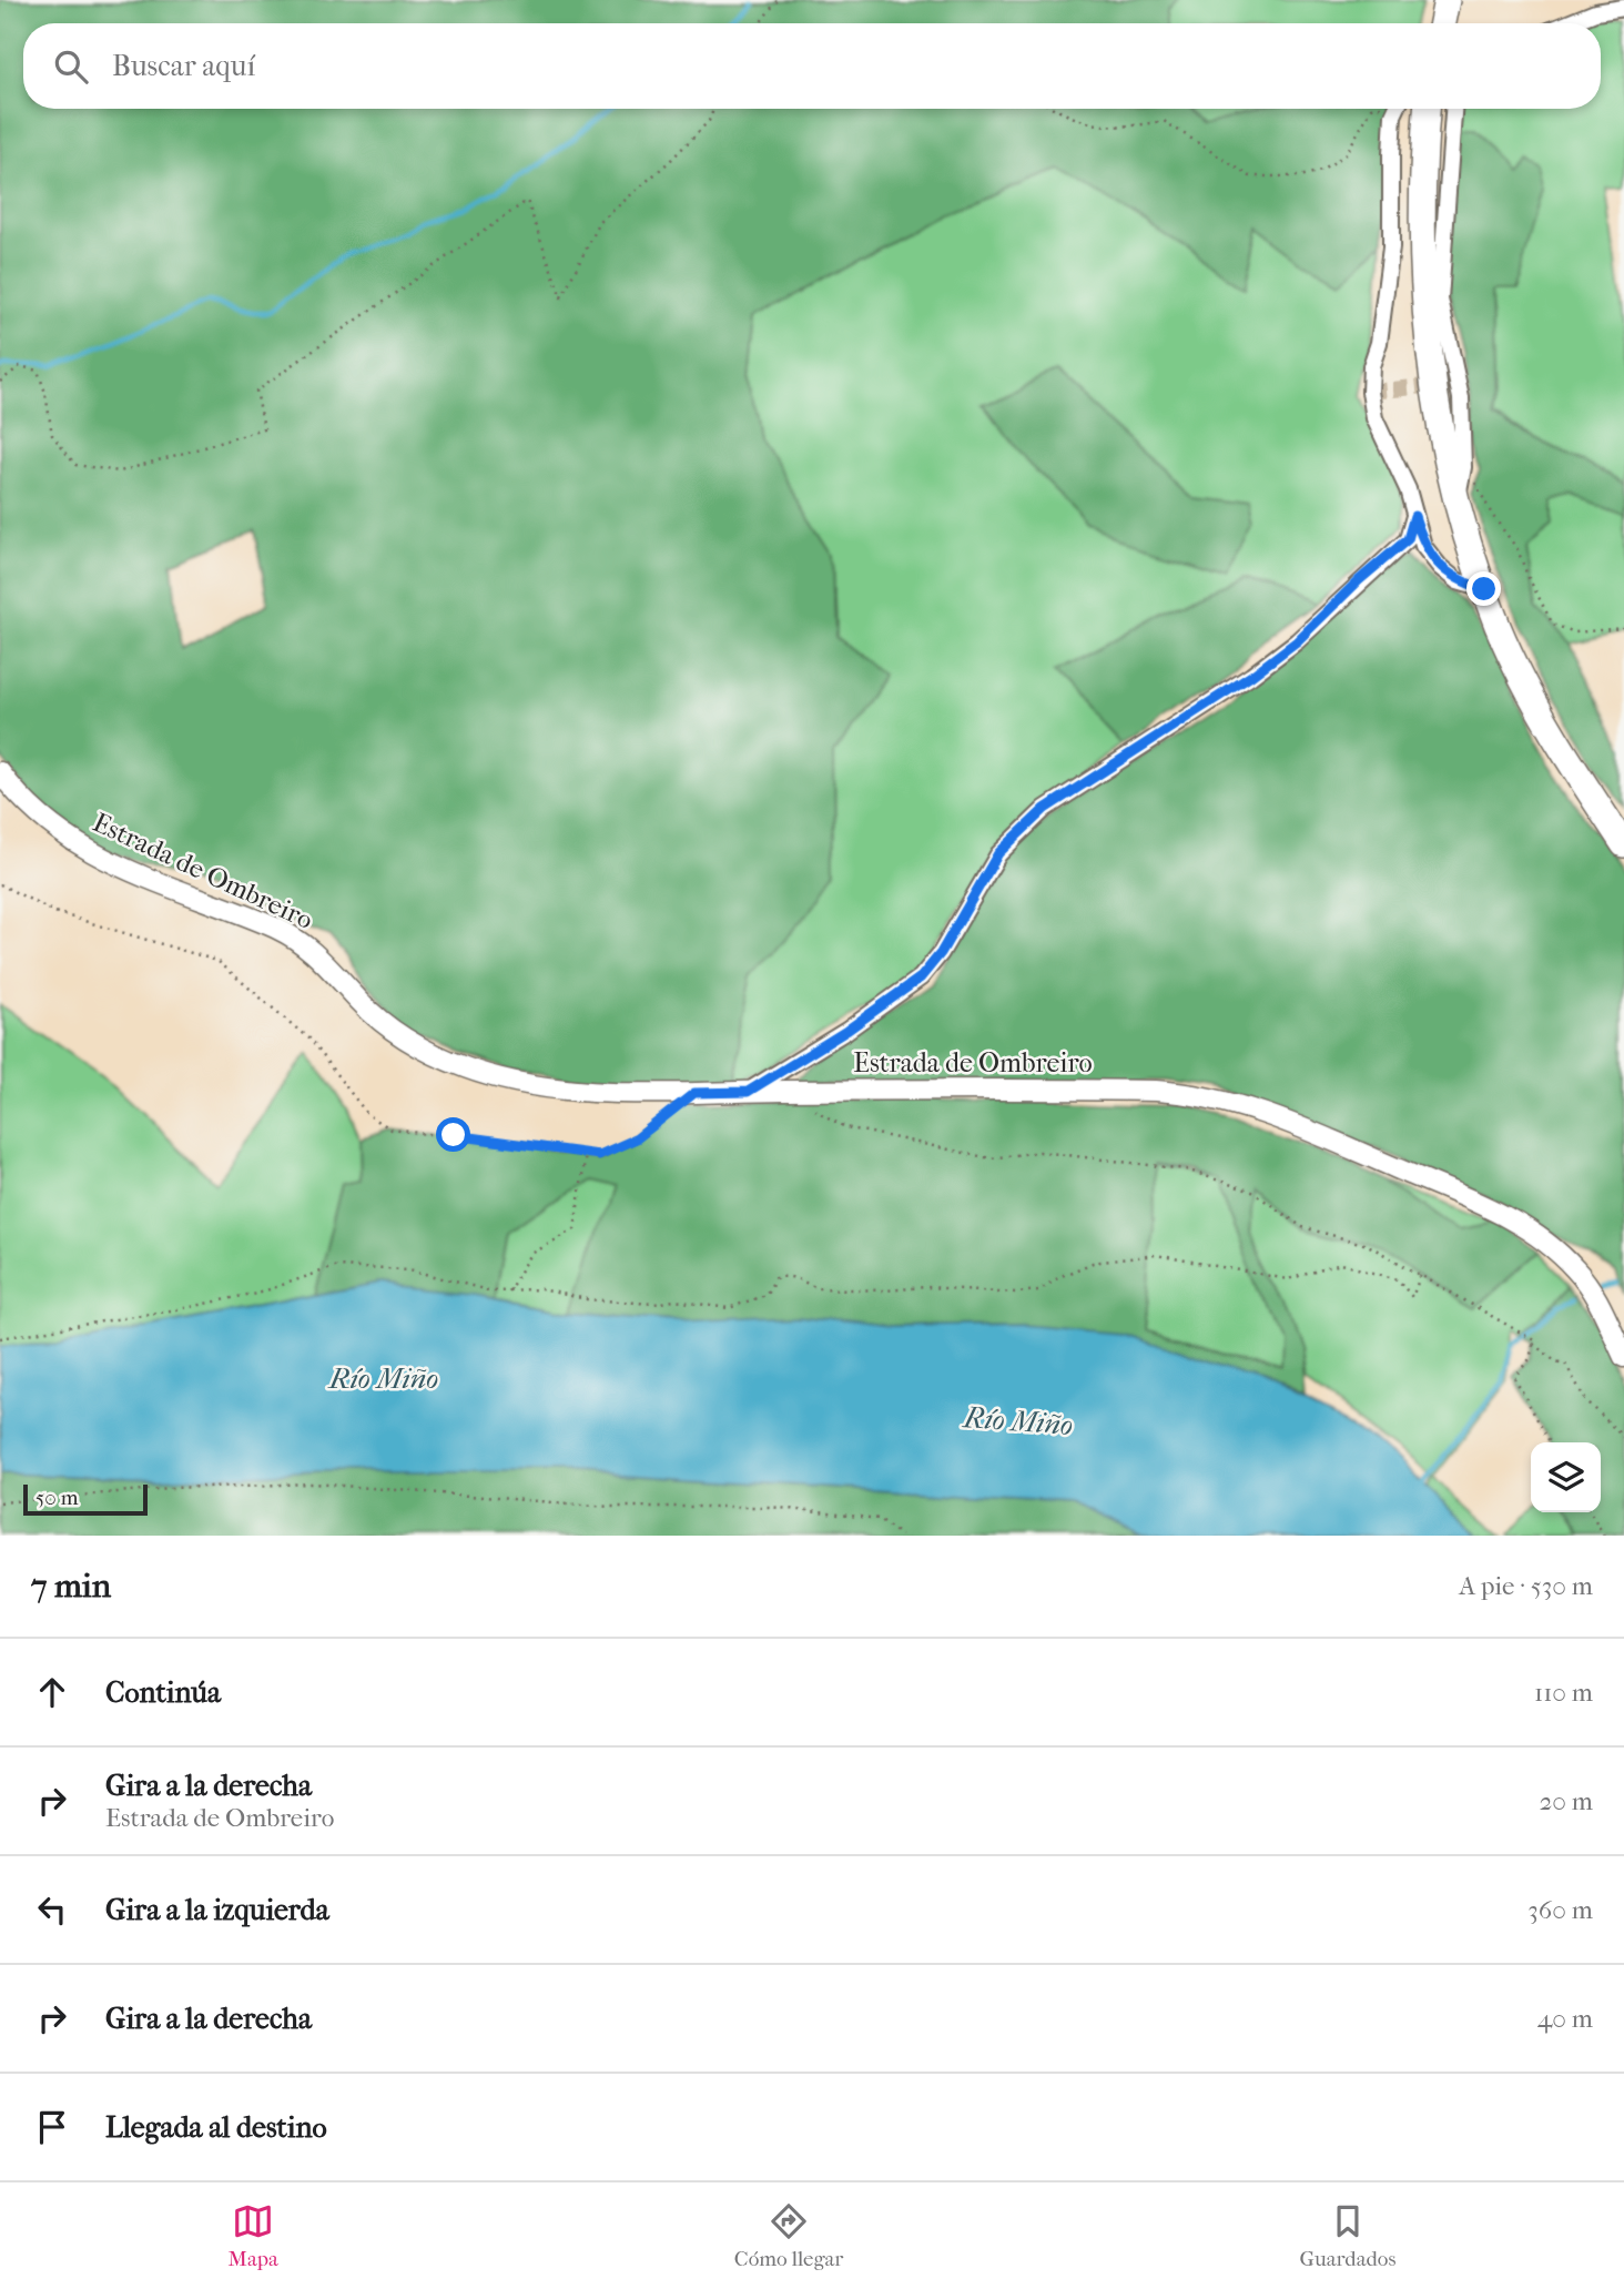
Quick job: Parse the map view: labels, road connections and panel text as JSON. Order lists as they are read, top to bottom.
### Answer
{
  "streets": {
    "street": ["Estrada de Ombreiro"]
  },
  "water": ["Río Miño"],
  "scale_bar": "50 m",
  "page": {
    "search": "Buscar aquí",
    "scale": "50 m",
    "heading": ["7 min", "A pie · 530 m"],
    "list": [
      ["Continúa", "110 m"],
      ["Gira a la derecha", "Estrada de Ombreiro", "20 m"],
      ["Gira a la izquierda", "360 m"],
      ["Gira a la derecha", "40 m"],
      "Llegada al destino"
    ],
    "nav": ["Mapa", "Cómo llegar", "Guardados"]
  }
}
